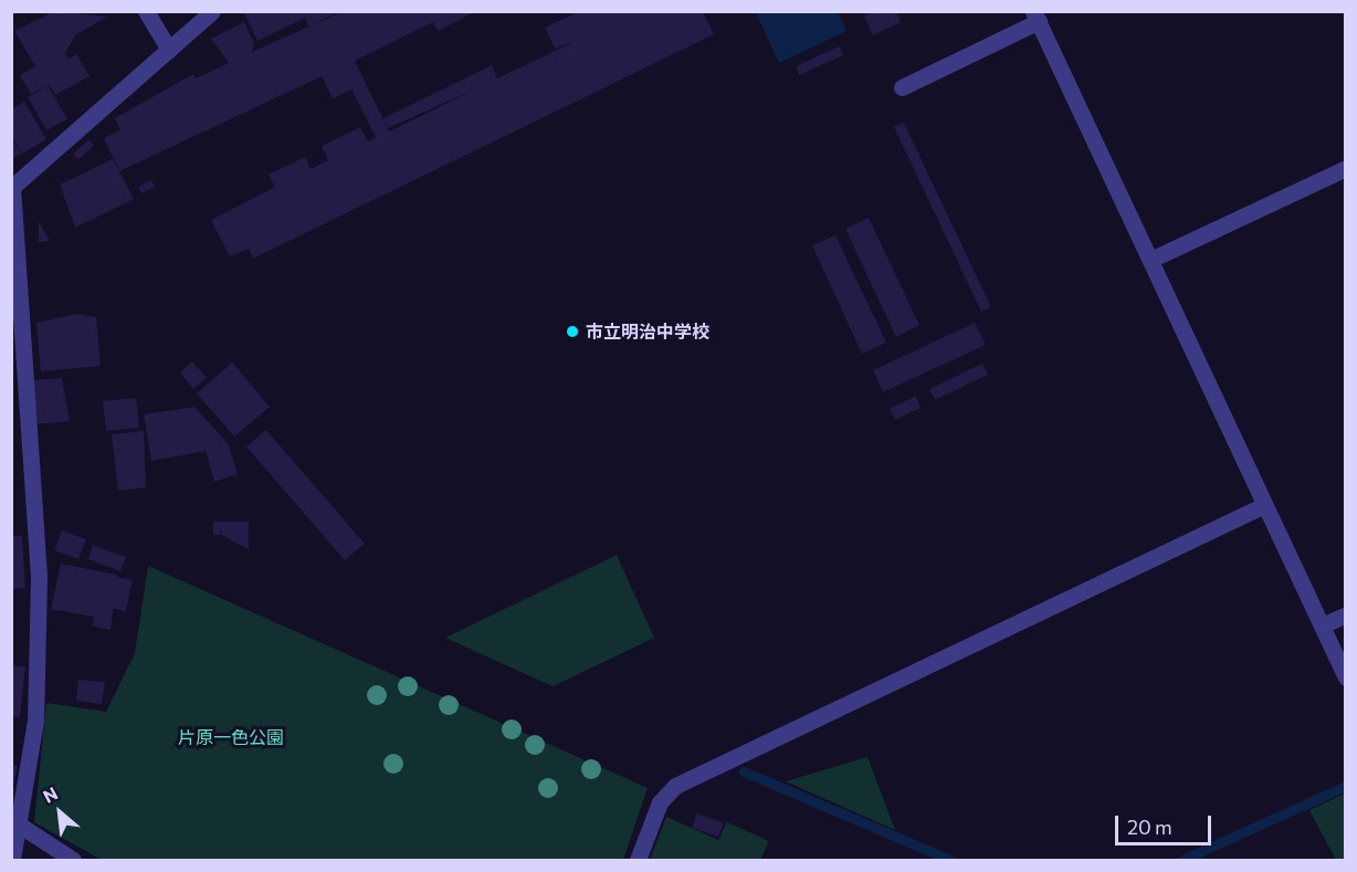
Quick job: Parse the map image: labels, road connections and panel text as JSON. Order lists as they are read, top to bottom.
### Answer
{
  "parks": ["片原一色公園"],
  "places": ["市立明治中学校"],
  "scale_bar": "20 m",
  "north": "top left"
}
